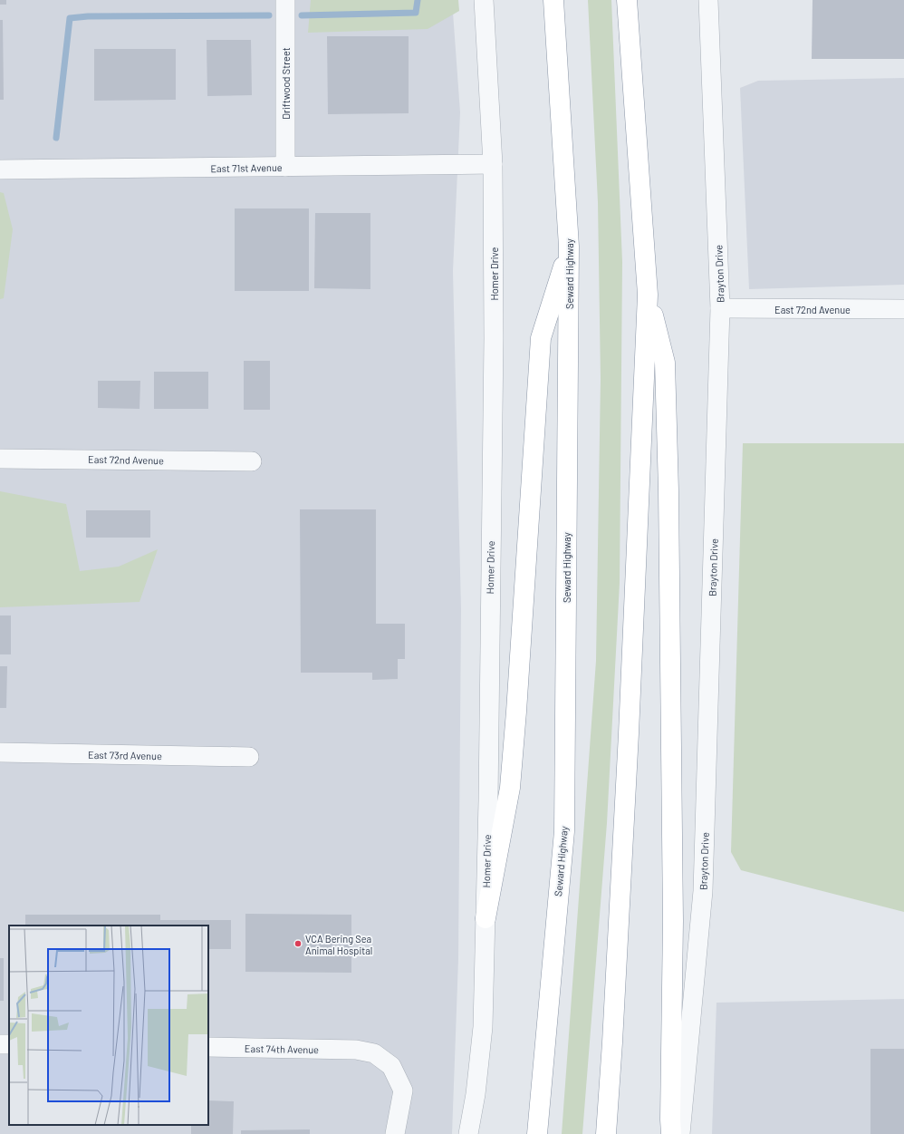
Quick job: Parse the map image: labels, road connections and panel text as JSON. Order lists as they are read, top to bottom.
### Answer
{
  "streets": {
    "highway": ["Seward Highway"],
    "street": [
      "Driftwood Street",
      "East 71st Avenue",
      "Homer Drive",
      "Brayton Drive",
      "East 72nd Avenue",
      "East 73rd Avenue",
      "East 74th Avenue"
    ]
  },
  "crossings": [
    ["Driftwood Street", "East 71st Avenue"],
    ["East 71st Avenue", "Homer Drive"],
    ["Brayton Drive", "East 72nd Avenue"]
  ],
  "places": ["VCA Bering Sea Animal Hospital"]
}
